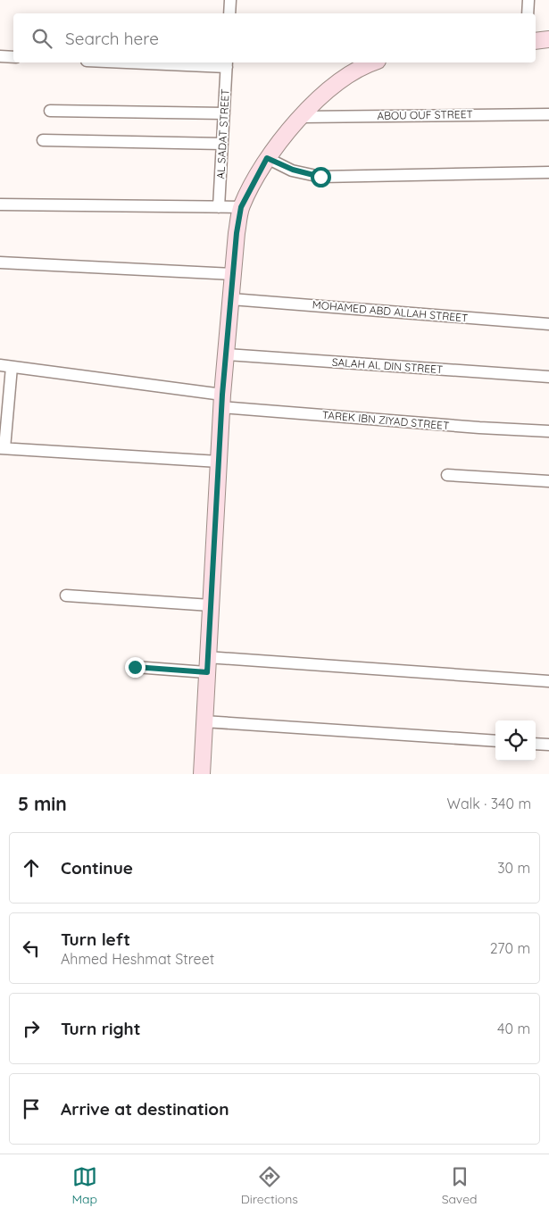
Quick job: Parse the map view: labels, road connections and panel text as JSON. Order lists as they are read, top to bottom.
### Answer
{
  "streets": {
    "street": [
      "ABOU OUF STREET",
      "AL SADAT STREET",
      "MOHAMED ABD ALLAH STREET",
      "SALAH AL DIN STREET",
      "TAREK IBN ZIYAD STREET"
    ]
  },
  "page": {
    "search": "Search here",
    "heading": ["5 min", "Walk · 340 m"],
    "list": [
      ["Continue", "30 m"],
      ["Turn left", "Ahmed Heshmat Street", "270 m"],
      ["Turn right", "40 m"],
      "Arrive at destination"
    ],
    "nav": ["Map", "Directions", "Saved"]
  }
}
